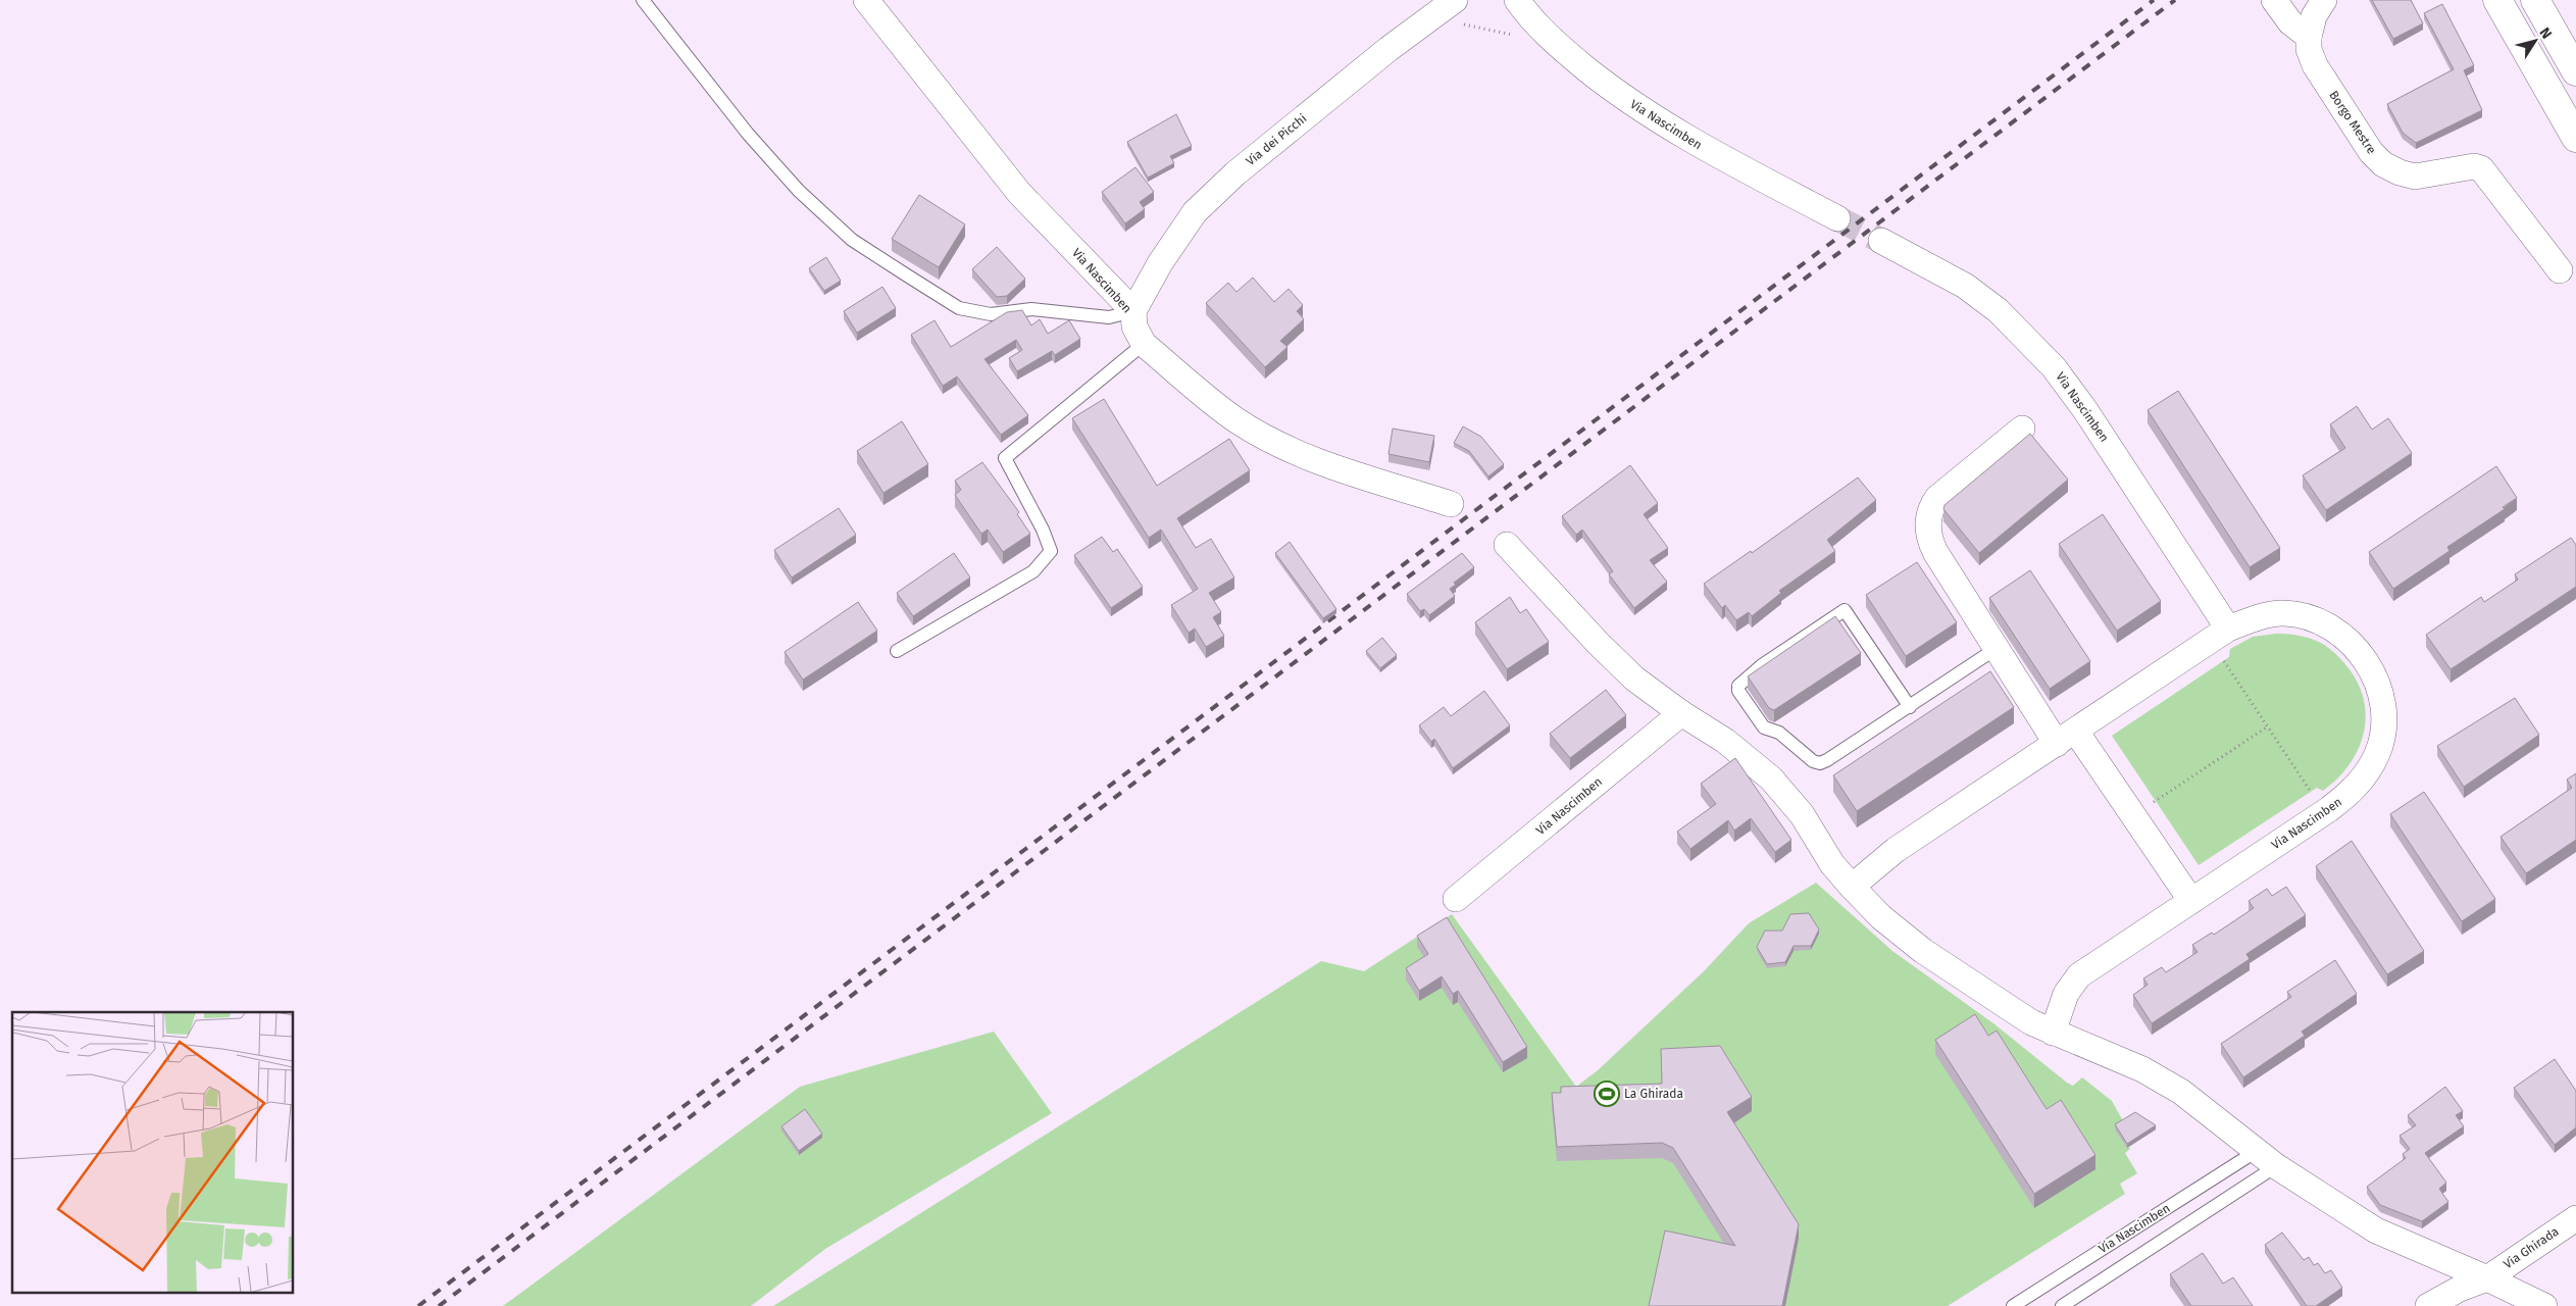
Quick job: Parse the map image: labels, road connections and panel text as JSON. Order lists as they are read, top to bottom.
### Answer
{
  "streets": {
    "street": [
      "Borgo Mestre",
      "Via Nascimben",
      "Via dei Picchi",
      "Via Ghirada"
    ]
  },
  "crossings": [
    ["Via Nascimben", "Via dei Picchi"]
  ],
  "places": {
    "sports": ["La Ghirada"]
  },
  "north": "top right"
}
